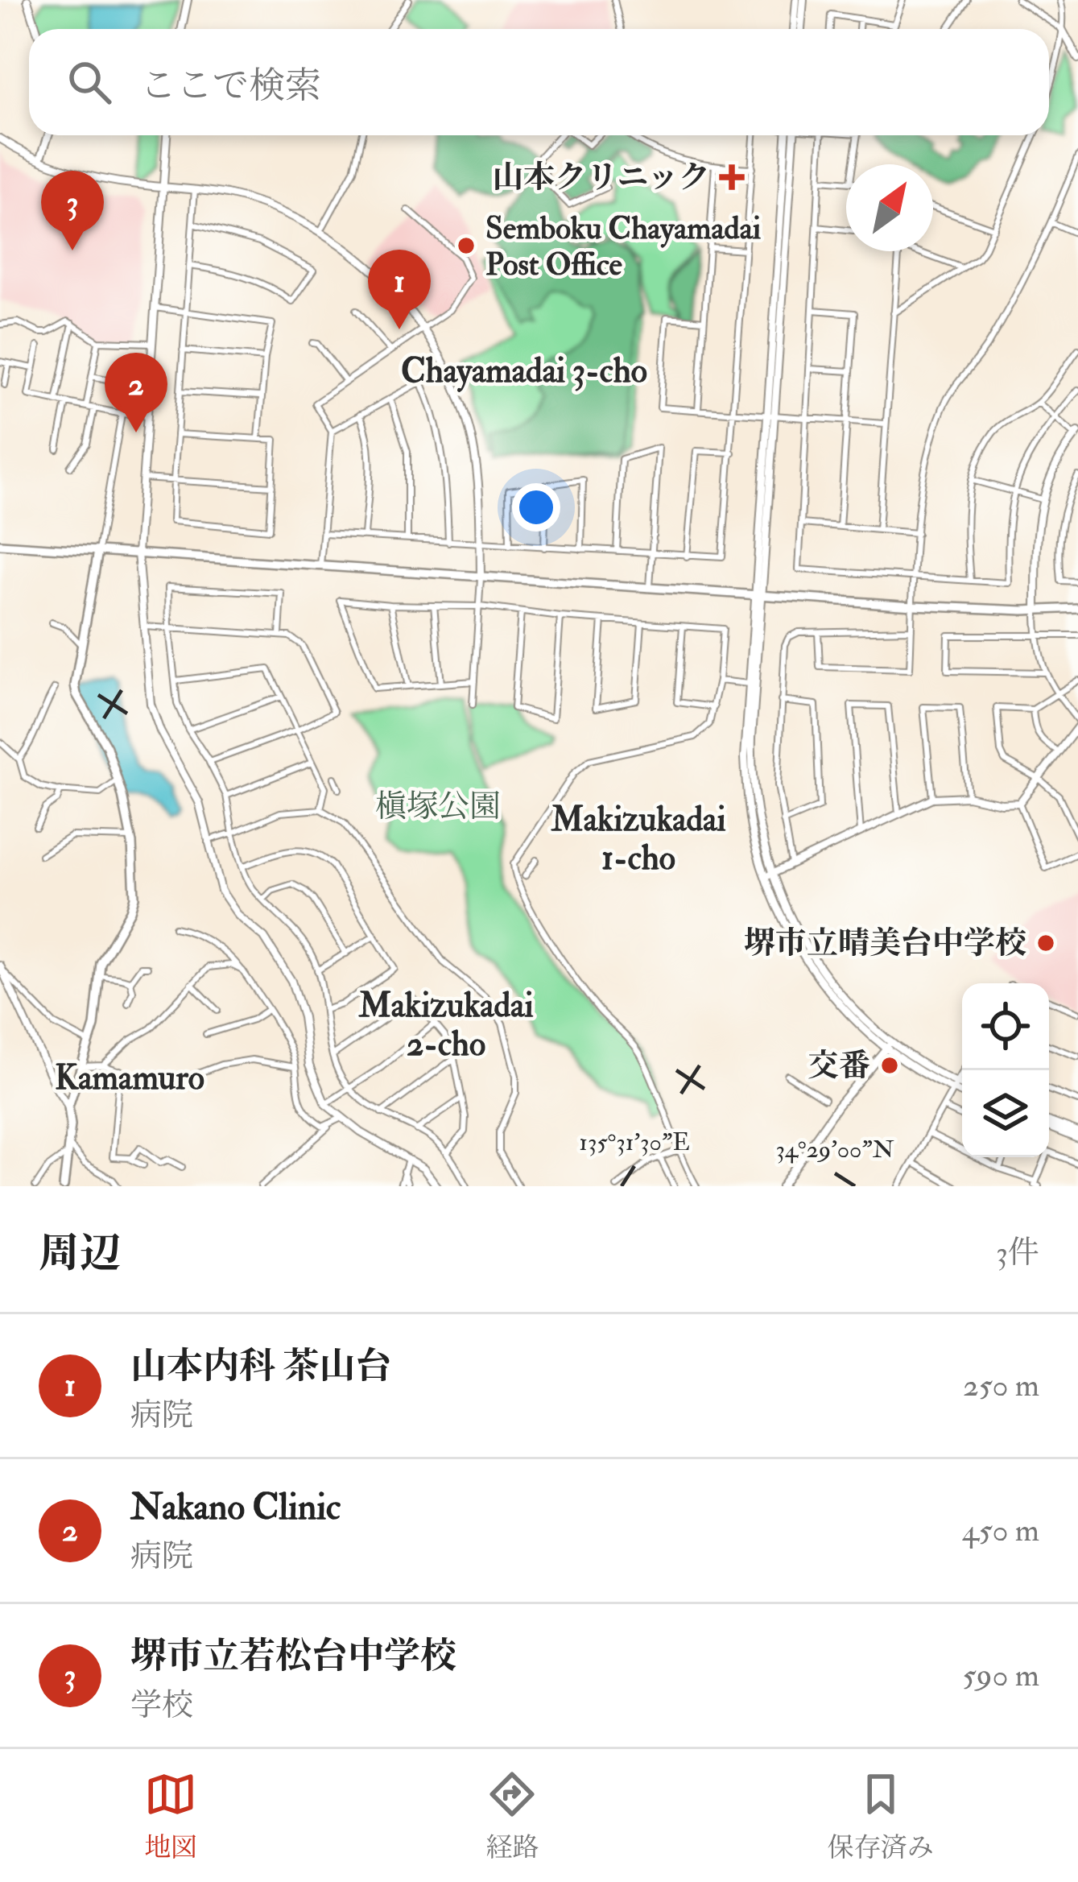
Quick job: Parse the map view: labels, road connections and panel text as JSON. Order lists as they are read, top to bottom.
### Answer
{
  "districts": [
    "Chayamadai 3-cho",
    "Makizukadai 1-cho",
    "Makizukadai 2-cho",
    "Kamamuro"
  ],
  "parks": ["槇塚公園"],
  "places": {
    "health": ["山本クリニック"],
    "other": ["Semboku Chayamadai Post Office", "堺市立晴美台中学校", "交番"]
  },
  "north": "top right",
  "page": {
    "search": "ここで検索",
    "pins": ["3", "1", "2"],
    "heading": ["周辺", "3件"],
    "list": [
      {
        "mark": "1",
        "name": "山本内科 茶山台",
        "note": "病院",
        "value": "250 m"
      },
      {
        "mark": "2",
        "name": "Nakano Clinic",
        "note": "病院",
        "value": "450 m"
      },
      {
        "mark": "3",
        "name": "堺市立若松台中学校",
        "note": "学校",
        "value": "590 m"
      }
    ],
    "nav": ["地図", "経路", "保存済み"]
  },
  "coordinates": ["135°31'30\"E", "34°29'00\"N"]
}
